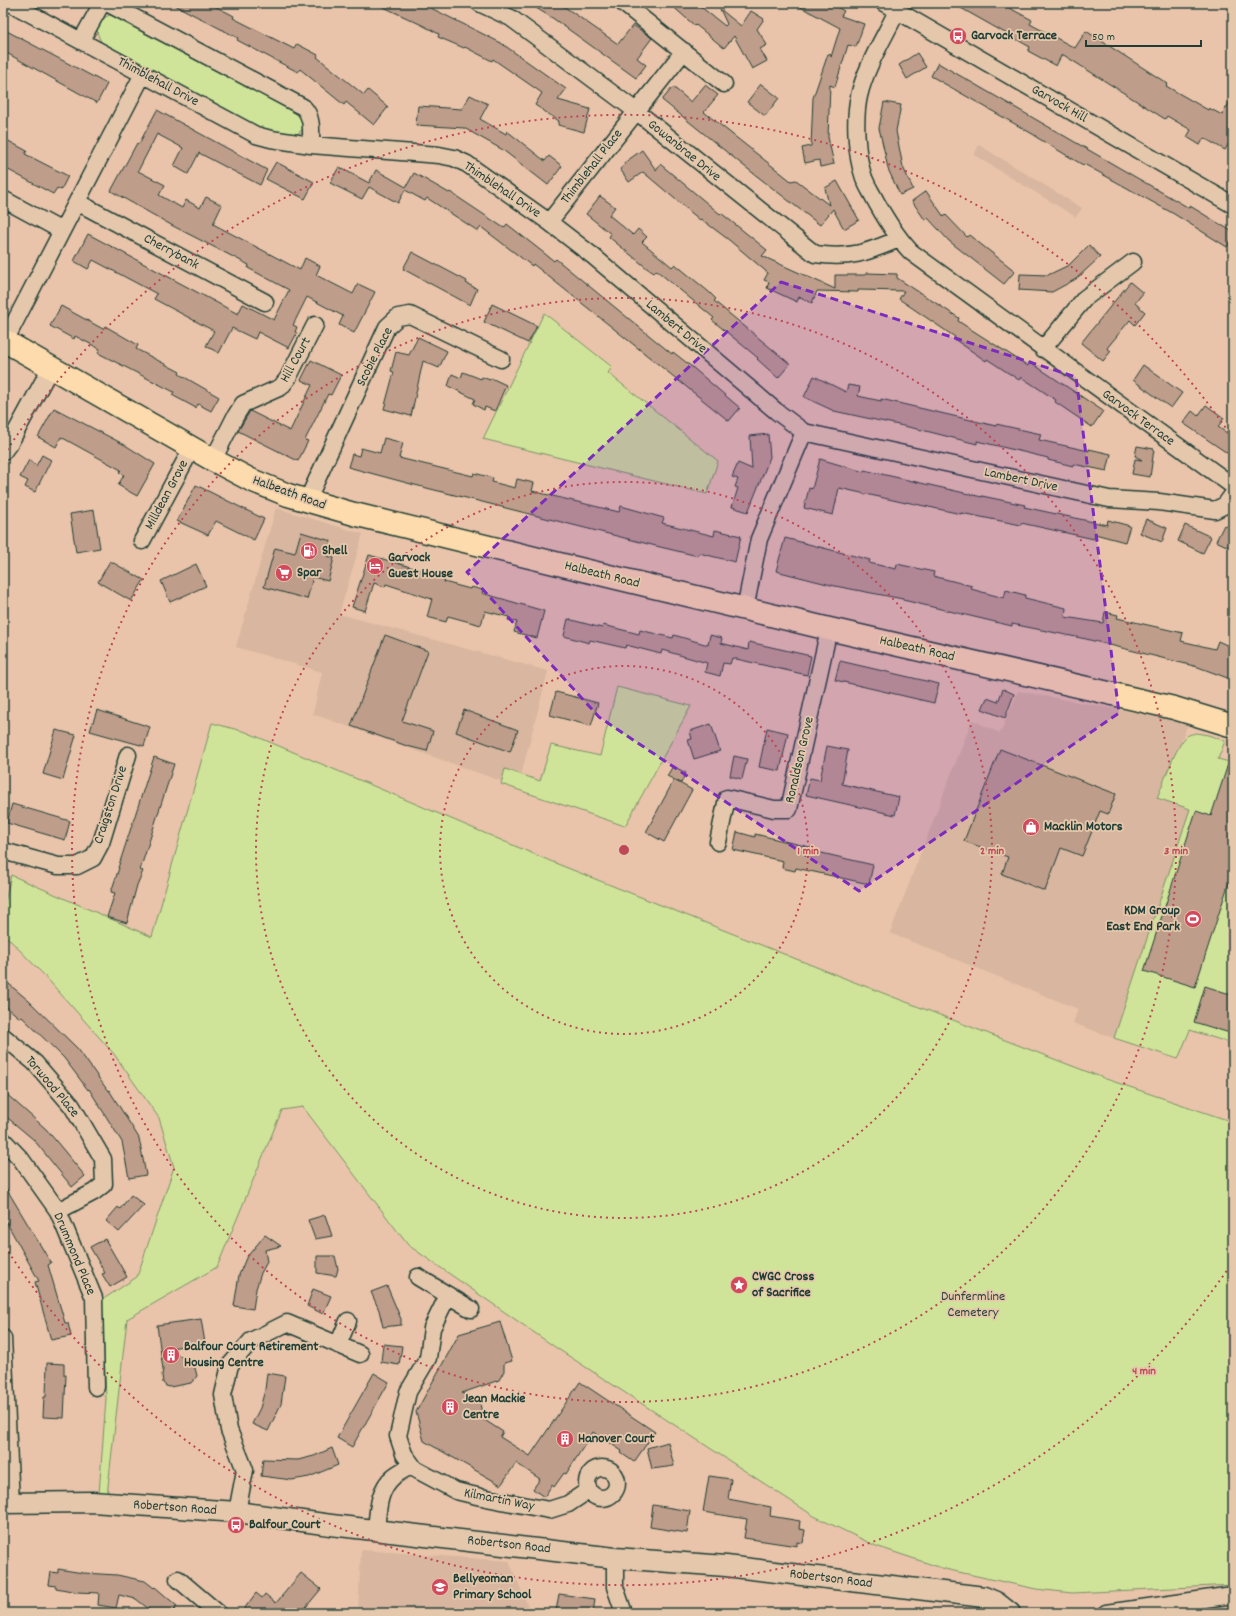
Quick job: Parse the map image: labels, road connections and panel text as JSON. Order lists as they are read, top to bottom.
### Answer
{
  "streets": {
    "main road": ["Halbeath Road"],
    "street": [
      "Thimblehall Drive",
      "Garvock Hill",
      "Gowanbrae Drive",
      "Thimblehall Place",
      "Cherrybank",
      "Lambert Drive",
      "Scobie Place",
      "Hill Court",
      "Garvock Terrace",
      "Milldean Grove",
      "Ronaldson Grove",
      "Craigston Drive",
      "Torwood Place",
      "Drummond Place",
      "Kilmartin Way",
      "Robertson Road"
    ]
  },
  "crossings": [
    ["Thimblehall Drive", "Thimblehall Place"],
    ["Thimblehall Drive", "Lambert Drive"],
    ["Garvock Hill", "Garvock Terrace"],
    ["Gowanbrae Drive", "Thimblehall Place"],
    ["Gowanbrae Drive", "Garvock Terrace"],
    ["Thimblehall Place", "Lambert Drive"],
    ["Scobie Place", "Halbeath Road"],
    ["Hill Court", "Halbeath Road"],
    ["Halbeath Road", "Milldean Grove"],
    ["Halbeath Road", "Ronaldson Grove"],
    ["Torwood Place", "Drummond Place"]
  ],
  "parks": ["Dunfermline Cemetery"],
  "places": {
    "bus stop": ["Garvock Terrace", "Balfour Court"],
    "fuel station": ["Shell"],
    "hotel": ["Garvock Guest House"],
    "supermarket": ["Spar"],
    "shop": ["Macklin Motors"],
    "sports": ["KDM Group East End Park"],
    "place": ["CWGC Cross of Sacrifice"],
    "building": ["Balfour Court Retirement Housing Centre", "Jean Mackie Centre", "Hanover Court"],
    "school or university": ["Bellyeoman Primary School"]
  },
  "scale_bar": "50 m",
  "rings": [
    "1 min",
    "2 min",
    "3 min",
    "4 min"
  ]
}
